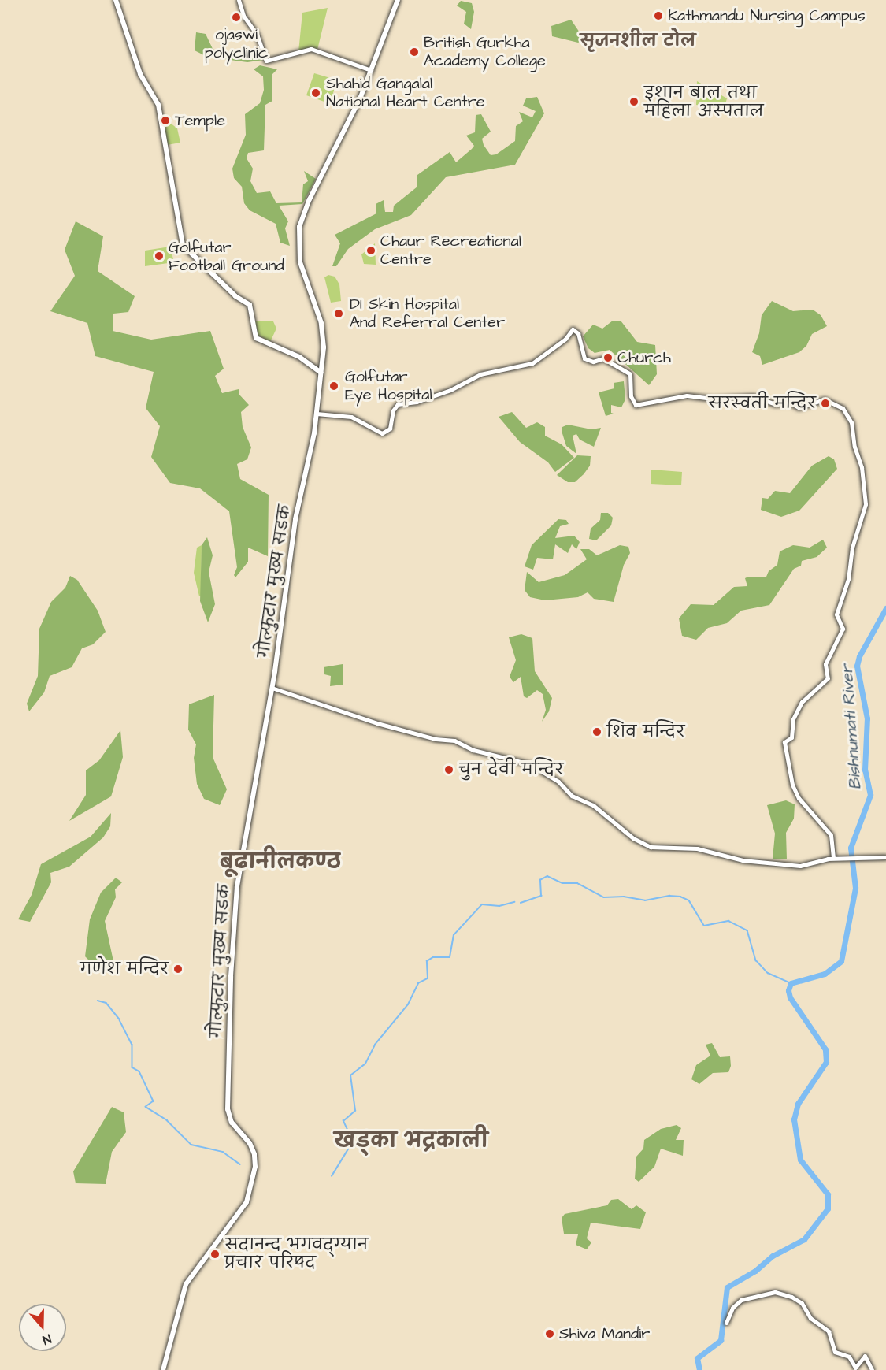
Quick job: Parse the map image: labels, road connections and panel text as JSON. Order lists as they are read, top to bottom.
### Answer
{
  "streets": {
    "main road": ["गोल्फुटार मुख्य सडक"]
  },
  "districts": ["सृजनशील टोल", "बूढानीलकण्ठ", "खड्का भद्रकाली"],
  "water": ["Bishnumati River"],
  "places": [
    "Kathmandu Nursing Campus",
    "ojaswi polyclinic",
    "British Gurkha Academy College",
    "Shahid Gangalal National Heart Centre",
    "इशान बाल तथा महिला अस्पताल",
    "Temple",
    "Chaur Recreational Centre",
    "Golfutar Football Ground",
    "DI Skin Hospital And Referral Center",
    "Church",
    "Golfutar Eye Hospital",
    "सरस्वती मन्दिर",
    "शिव मन्दिर",
    "चुन देवी मन्दिर",
    "गणेश मन्दिर",
    "सदानन्द भगवद्ग्यान प्रचार परिषद",
    "Shiva Mandir"
  ],
  "north": "bottom"
}
